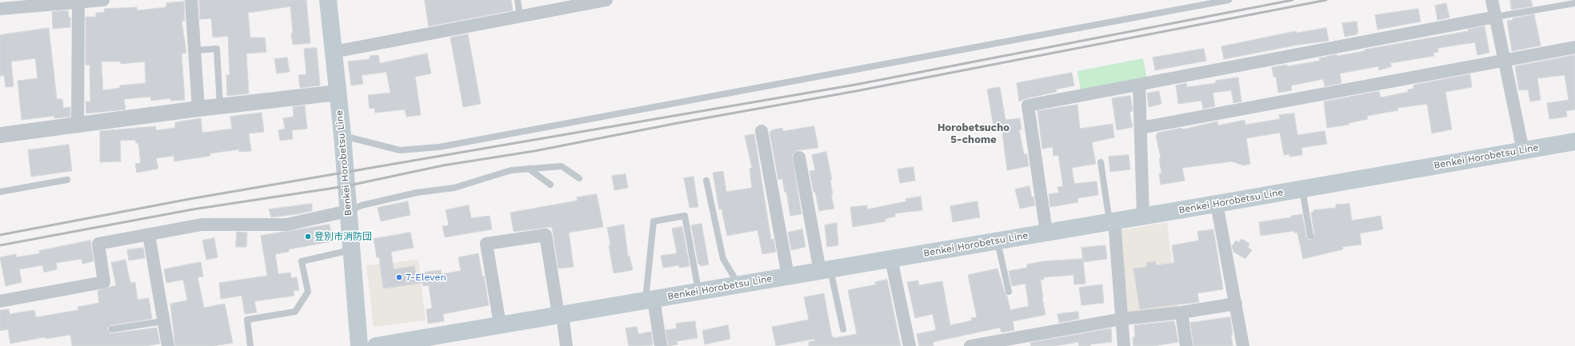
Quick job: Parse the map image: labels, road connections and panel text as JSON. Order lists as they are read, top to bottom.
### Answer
{
  "streets": {
    "main road": ["Benkei Horobetsu Line"]
  },
  "districts": ["Horobetsucho 5-chome"],
  "places": ["登別市消防団", "7-Eleven"]
}
